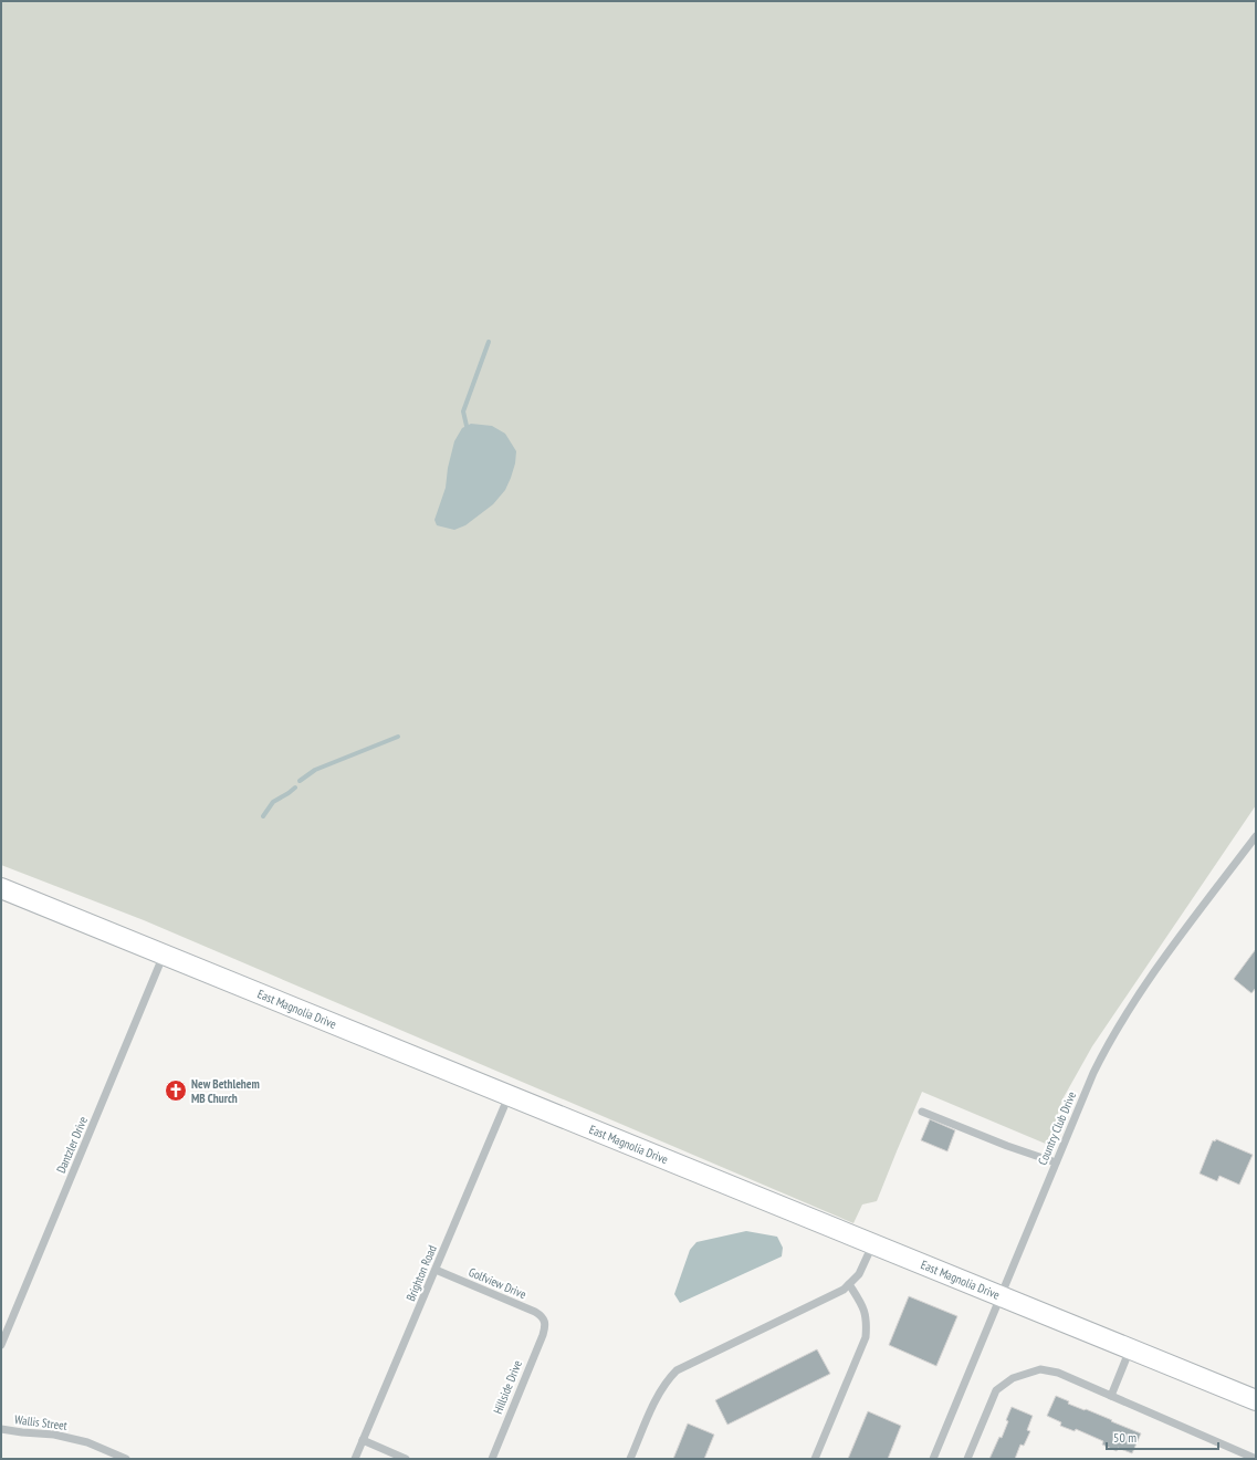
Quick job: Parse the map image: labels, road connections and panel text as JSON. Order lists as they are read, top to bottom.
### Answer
{
  "streets": {
    "main road": ["East Magnolia Drive"],
    "street": [
      "Country Club Drive",
      "Dantzler Drive",
      "Brighton Road",
      "Golfview Drive",
      "Hillside Drive",
      "Wallis Street"
    ]
  },
  "crossings": [
    ["East Magnolia Drive", "Country Club Drive"],
    ["East Magnolia Drive", "Dantzler Drive"],
    ["East Magnolia Drive", "Brighton Road"],
    ["Brighton Road", "Golfview Drive"],
    ["Golfview Drive", "Hillside Drive"]
  ],
  "places": {
    "church": ["New Bethlehem MB Church"]
  },
  "scale_bar": "50 m"
}
